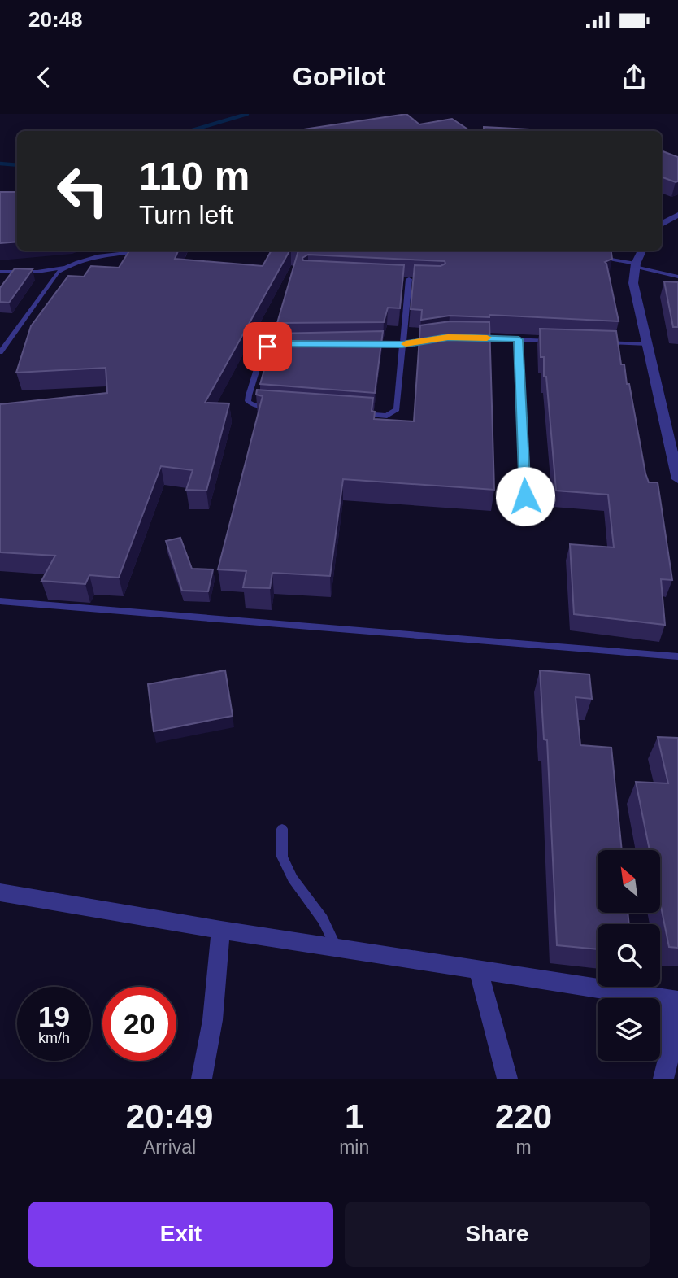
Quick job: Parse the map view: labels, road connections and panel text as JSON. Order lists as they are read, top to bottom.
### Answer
{
  "north": "top left",
  "page": {
    "status": "20:48",
    "header": "GoPilot",
    "turn": ["110 m", "Turn left"],
    "speed": "19 km/h",
    "limit": "20",
    "eta": [
      "20:49",
      "Arrival",
      "1",
      "min",
      "220",
      "m"
    ],
    "buttons": ["Exit", "Share"]
  }
}
